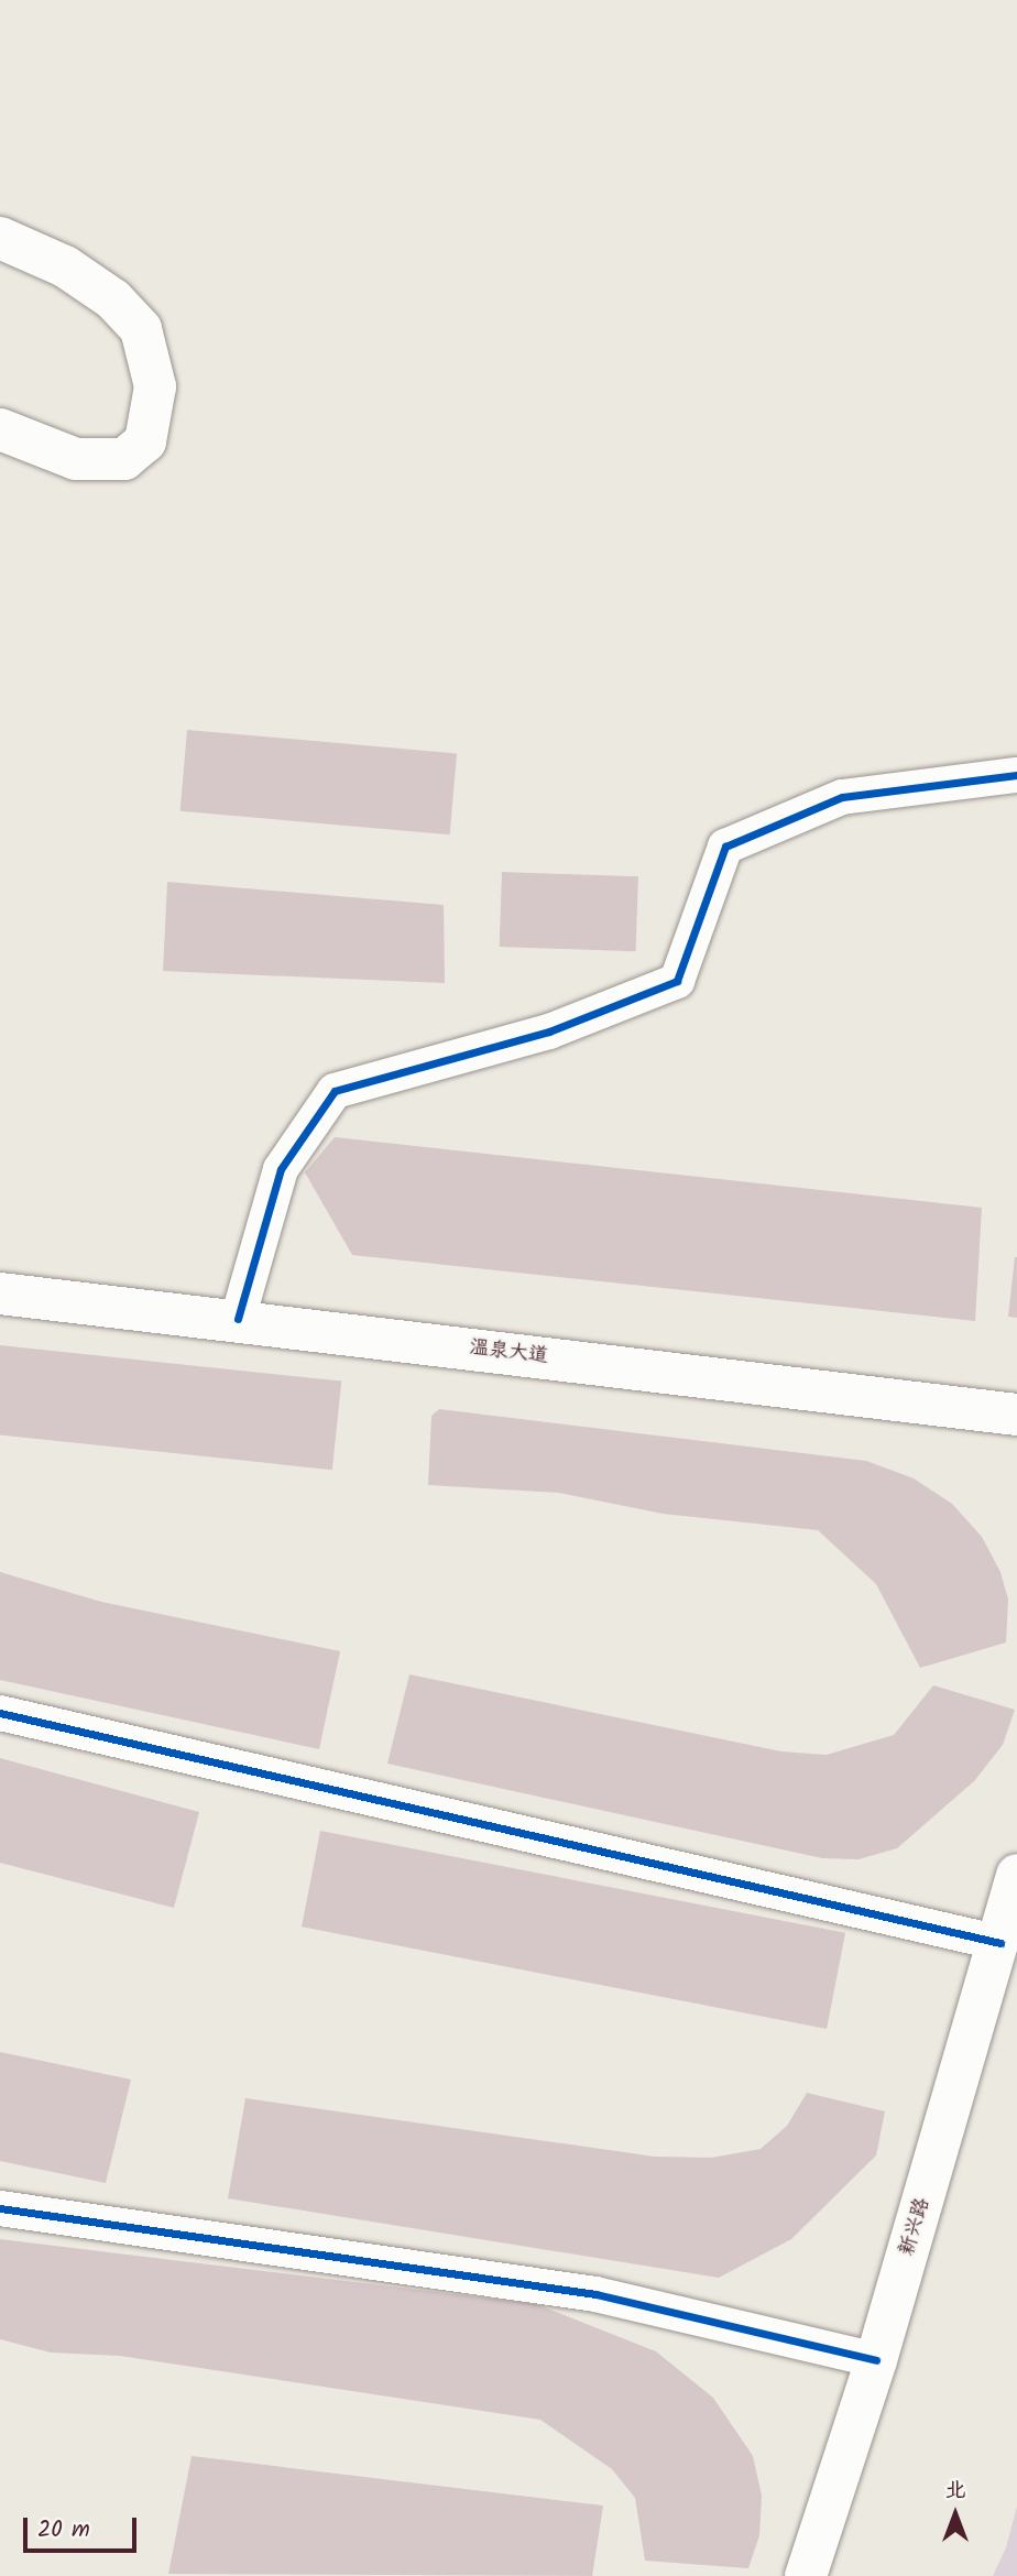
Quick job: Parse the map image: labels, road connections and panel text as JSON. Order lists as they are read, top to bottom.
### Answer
{
  "streets": {
    "street": ["温泉大道", "新兴路"]
  },
  "scale_bar": "20 m",
  "north": "top"
}
